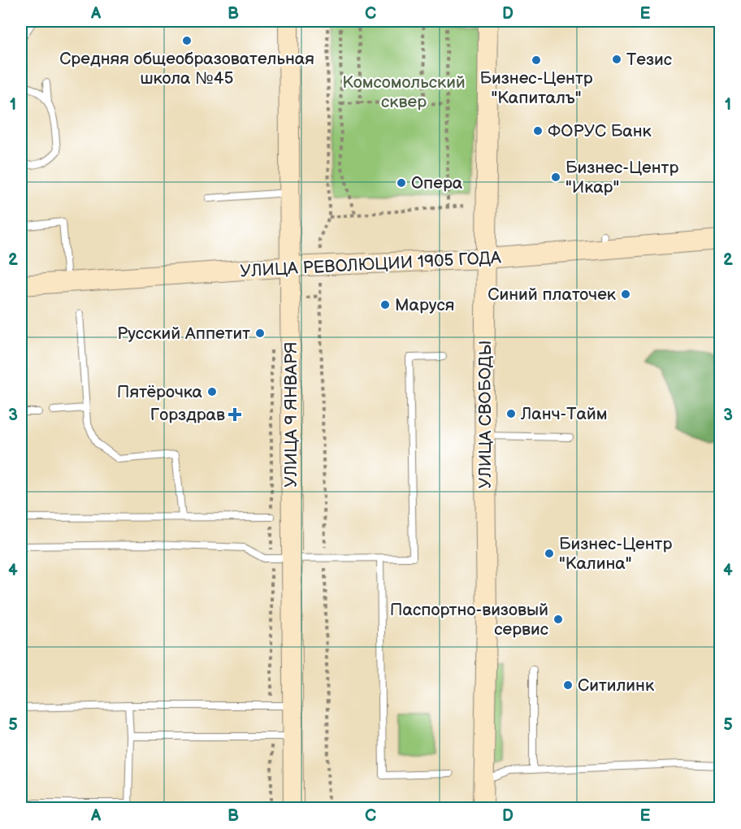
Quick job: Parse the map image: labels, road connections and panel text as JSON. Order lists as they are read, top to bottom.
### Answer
{
  "streets": {
    "main road": ["УЛИЦА РЕВОЛЮЦИИ 1905 ГОДА", "УЛИЦА 9 ЯНВАРЯ", "УЛИЦА СВОБОДЫ"]
  },
  "crossings": [
    ["УЛИЦА РЕВОЛЮЦИИ 1905 ГОДА", "УЛИЦА 9 ЯНВАРЯ"],
    ["УЛИЦА РЕВОЛЮЦИИ 1905 ГОДА", "УЛИЦА СВОБОДЫ"]
  ],
  "parks": ["Комсомольский сквер"],
  "places": {
    "other": [
      "Средняя общеобразовательная школа №45",
      "Тезис",
      "Бизнес-Центр \"Капиталъ\"",
      "ФОРУС Банк",
      "Бизнес-Центр \"Икар\"",
      "Опера",
      "Синий платочек",
      "Маруся",
      "Русский Аппетит",
      "Пятёрочка",
      "Ланч-Тайм",
      "Бизнес-Центр \"Калина\"",
      "Паспортно-визовый сервис",
      "Ситилинк"
    ],
    "health": ["Горздрав"]
  },
  "grid": {
    "columns": [
      "A",
      "B",
      "C",
      "D",
      "E"
    ],
    "rows": [
      "1",
      "2",
      "3",
      "4",
      "5"
    ]
  }
}
